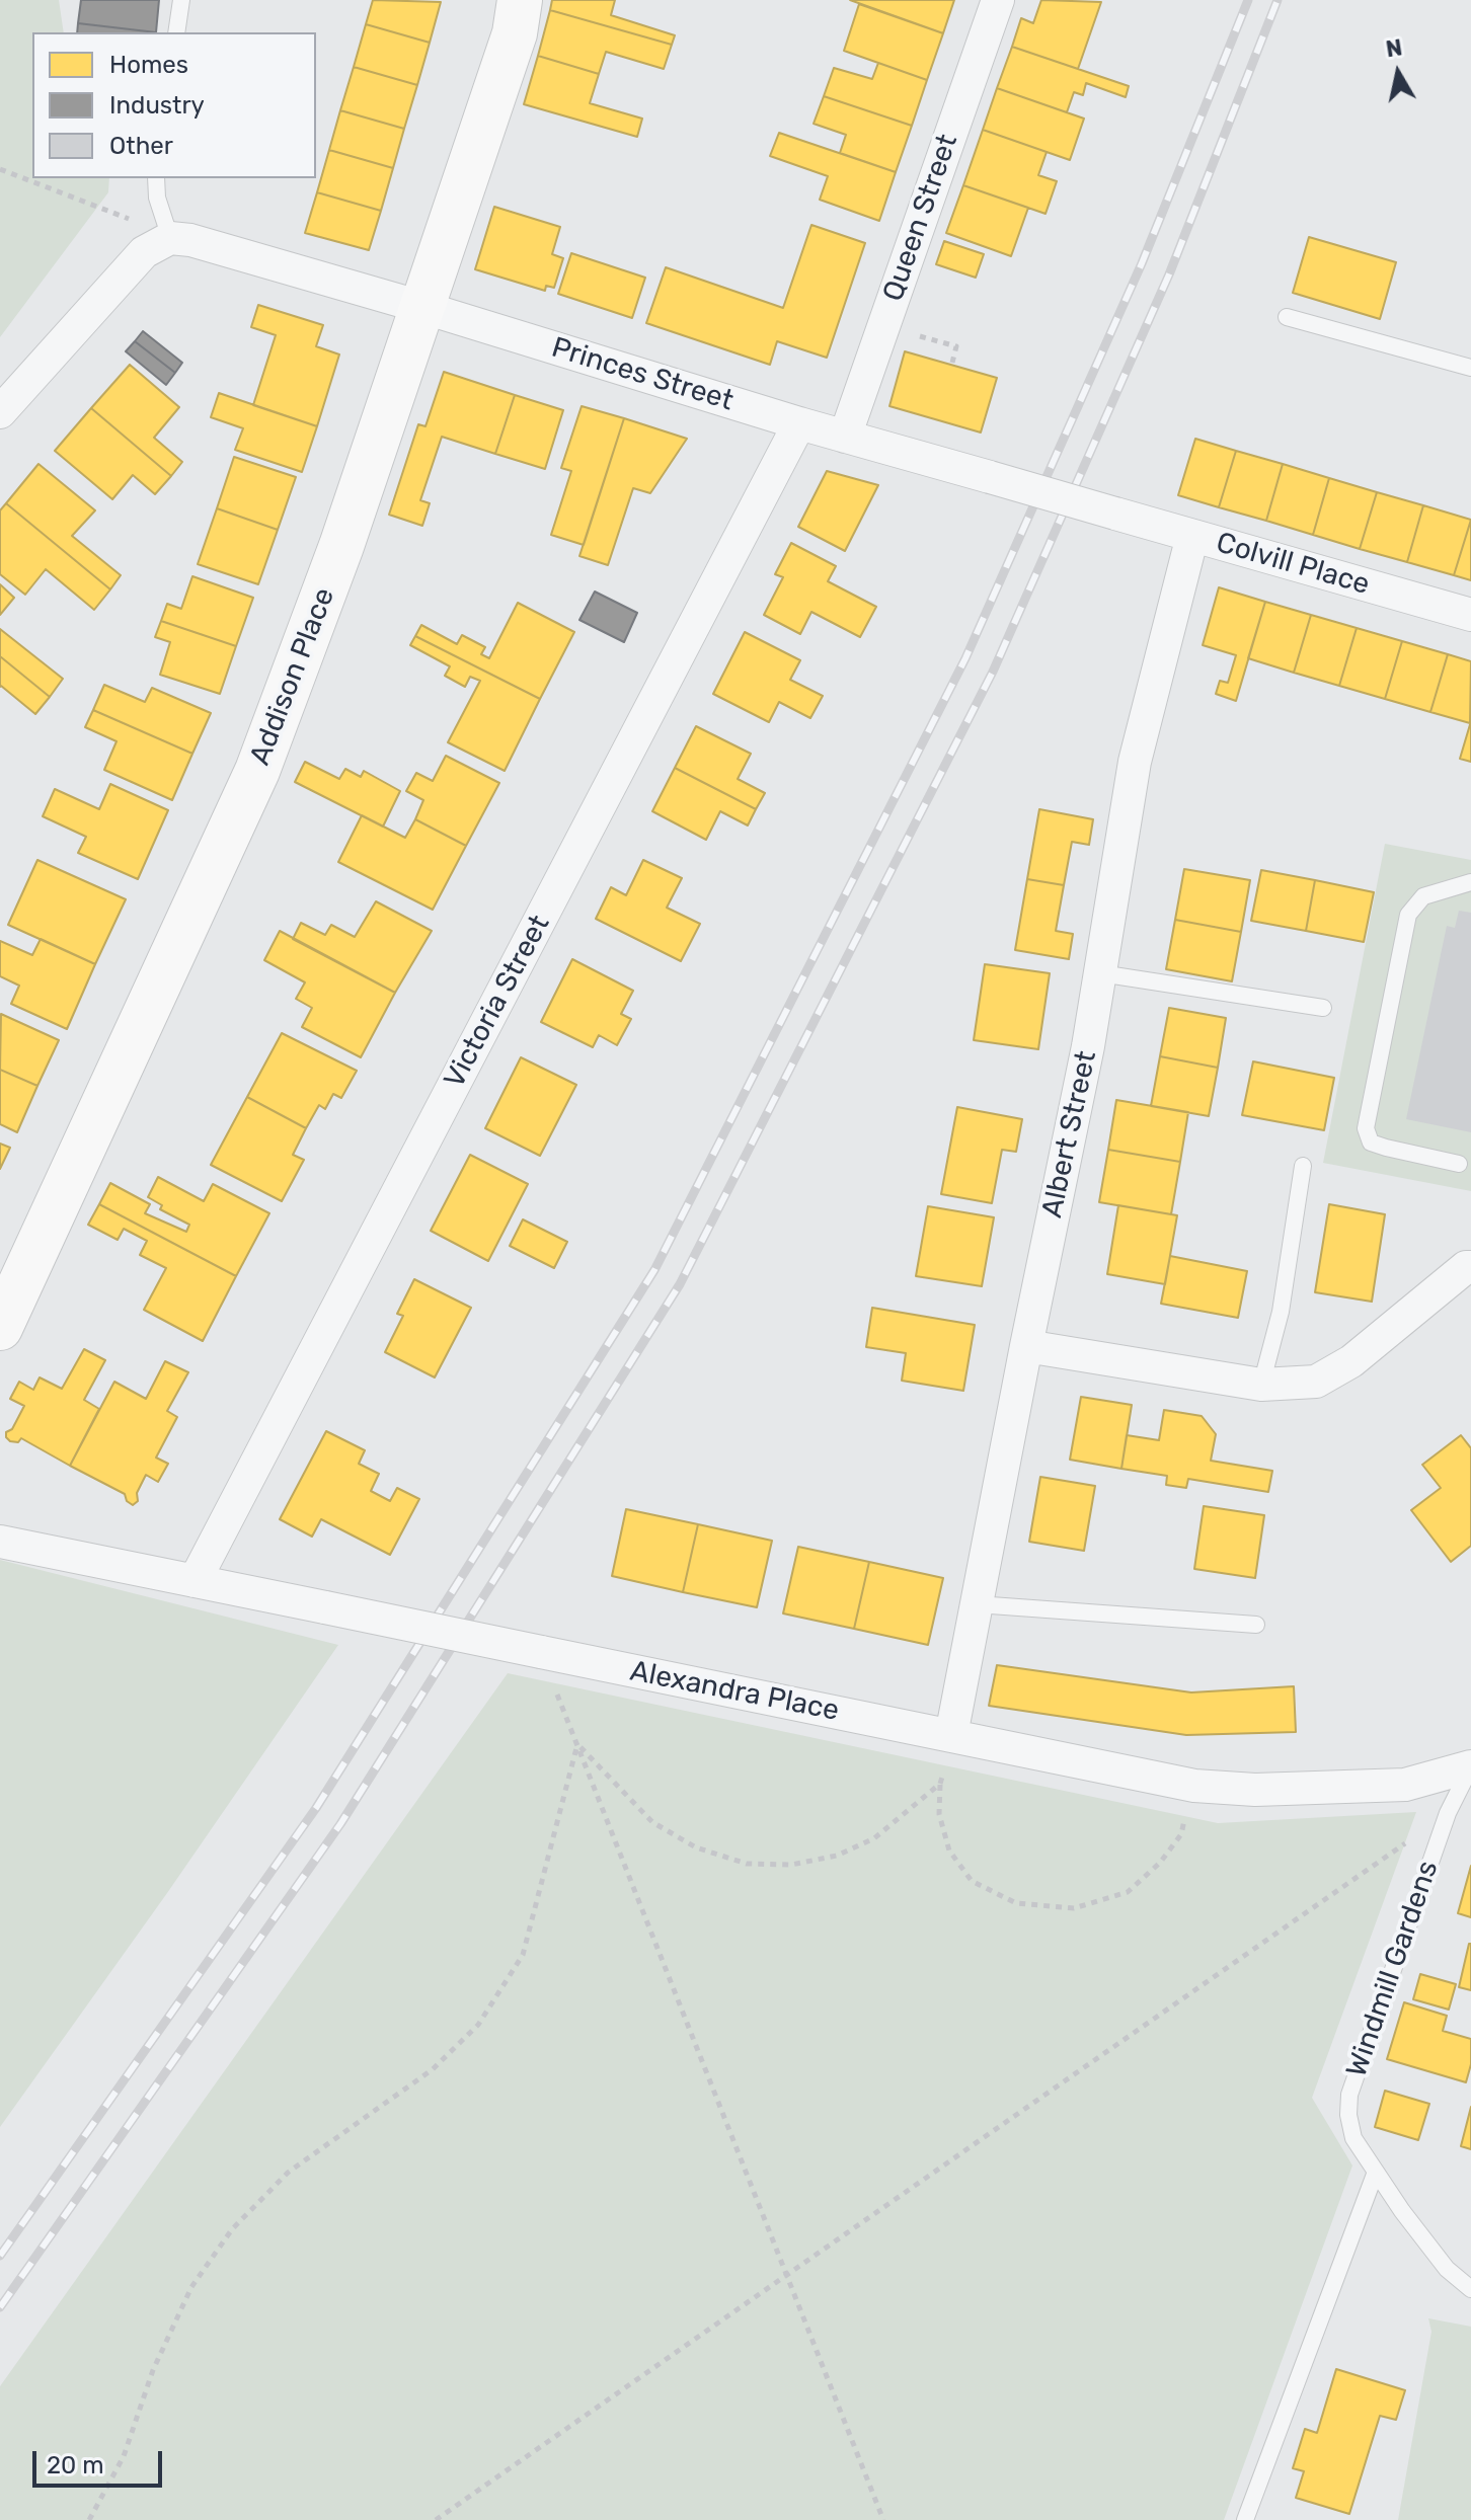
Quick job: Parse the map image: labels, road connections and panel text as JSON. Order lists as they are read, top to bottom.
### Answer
{
  "streets": {
    "main road": ["Addison Place"],
    "street": [
      "Queen Street",
      "Princes Street",
      "Colvill Place",
      "Victoria Street",
      "Albert Street",
      "Alexandra Place"
    ],
    "lane": ["Windmill Gardens"]
  },
  "crossings": [
    ["Queen Street", "Princes Street"],
    ["Princes Street", "Colvill Place"],
    ["Princes Street", "Addison Place"],
    ["Princes Street", "Victoria Street"],
    ["Colvill Place", "Albert Street"],
    ["Victoria Street", "Alexandra Place"],
    ["Albert Street", "Alexandra Place"],
    ["Alexandra Place", "Windmill Gardens"]
  ],
  "legend": ["Homes", "Industry", "Other"],
  "scale_bar": "20 m",
  "north": "top"
}
